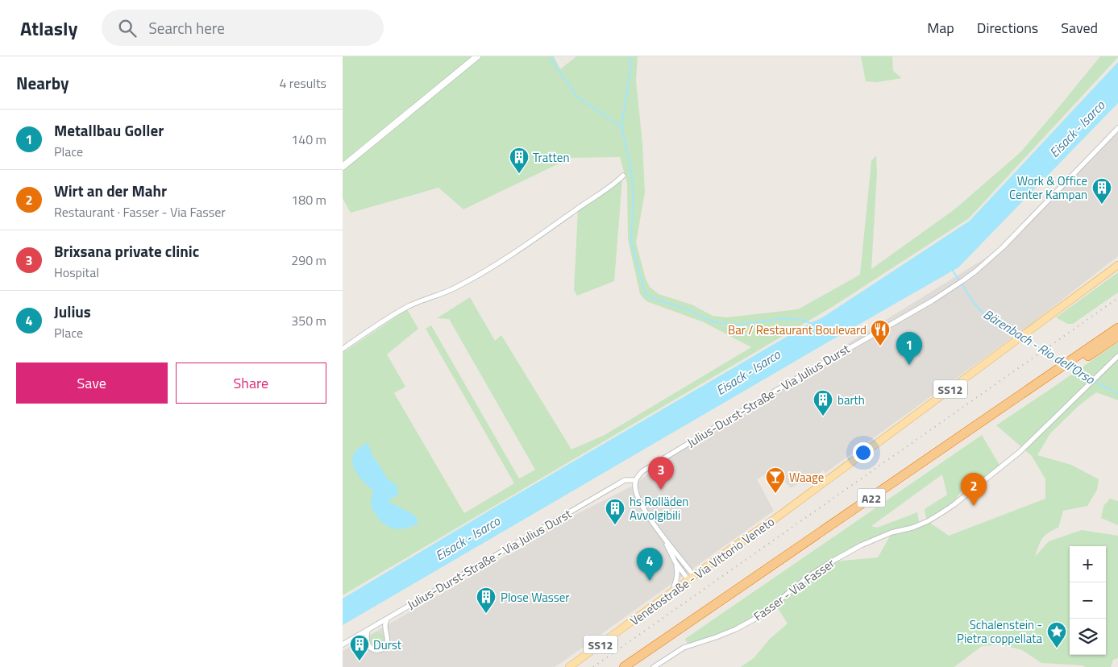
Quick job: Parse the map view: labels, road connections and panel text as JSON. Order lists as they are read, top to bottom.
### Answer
{
  "streets": {
    "highway": ["A22"],
    "main road": ["SS12", "Venetostraße - Via Vittorio Veneto"],
    "street": ["Julius-Durst-Straße - Via Julius Durst", "Fasser - Via Fasser"]
  },
  "water": ["Eisack - Isarco", "Bärenbach - Rio dell’Orso"],
  "places": {
    "building": [
      "Tratten",
      "Work & Office Center Kampan",
      "barth",
      "hs Rolläden Avvolgibili",
      "Plose Wasser",
      "Durst"
    ],
    "restaurant": ["Bar / Restaurant Boulevard"],
    "bar": ["Waage"],
    "place": ["Schalenstein - Pietra coppellata"]
  },
  "page": {
    "header": "Atlasly",
    "search": "Search here",
    "nav": ["Map", "Directions", "Saved"],
    "heading": ["Nearby", "4 results"],
    "list": [
      {
        "mark": "1",
        "name": "Metallbau Goller",
        "note": "Place",
        "value": "140 m"
      },
      {
        "mark": "2",
        "name": "Wirt an der Mahr",
        "note": "Restaurant · Fasser - Via Fasser",
        "value": "180 m"
      },
      {
        "mark": "3",
        "name": "Brixsana private clinic",
        "note": "Hospital",
        "value": "290 m"
      },
      {
        "mark": "4",
        "name": "Julius",
        "note": "Place",
        "value": "350 m"
      }
    ],
    "pins": [
      "1",
      "3",
      "2",
      "4"
    ],
    "buttons": ["Save", "Share"],
    "map_buttons": ["+", "−"]
  }
}
